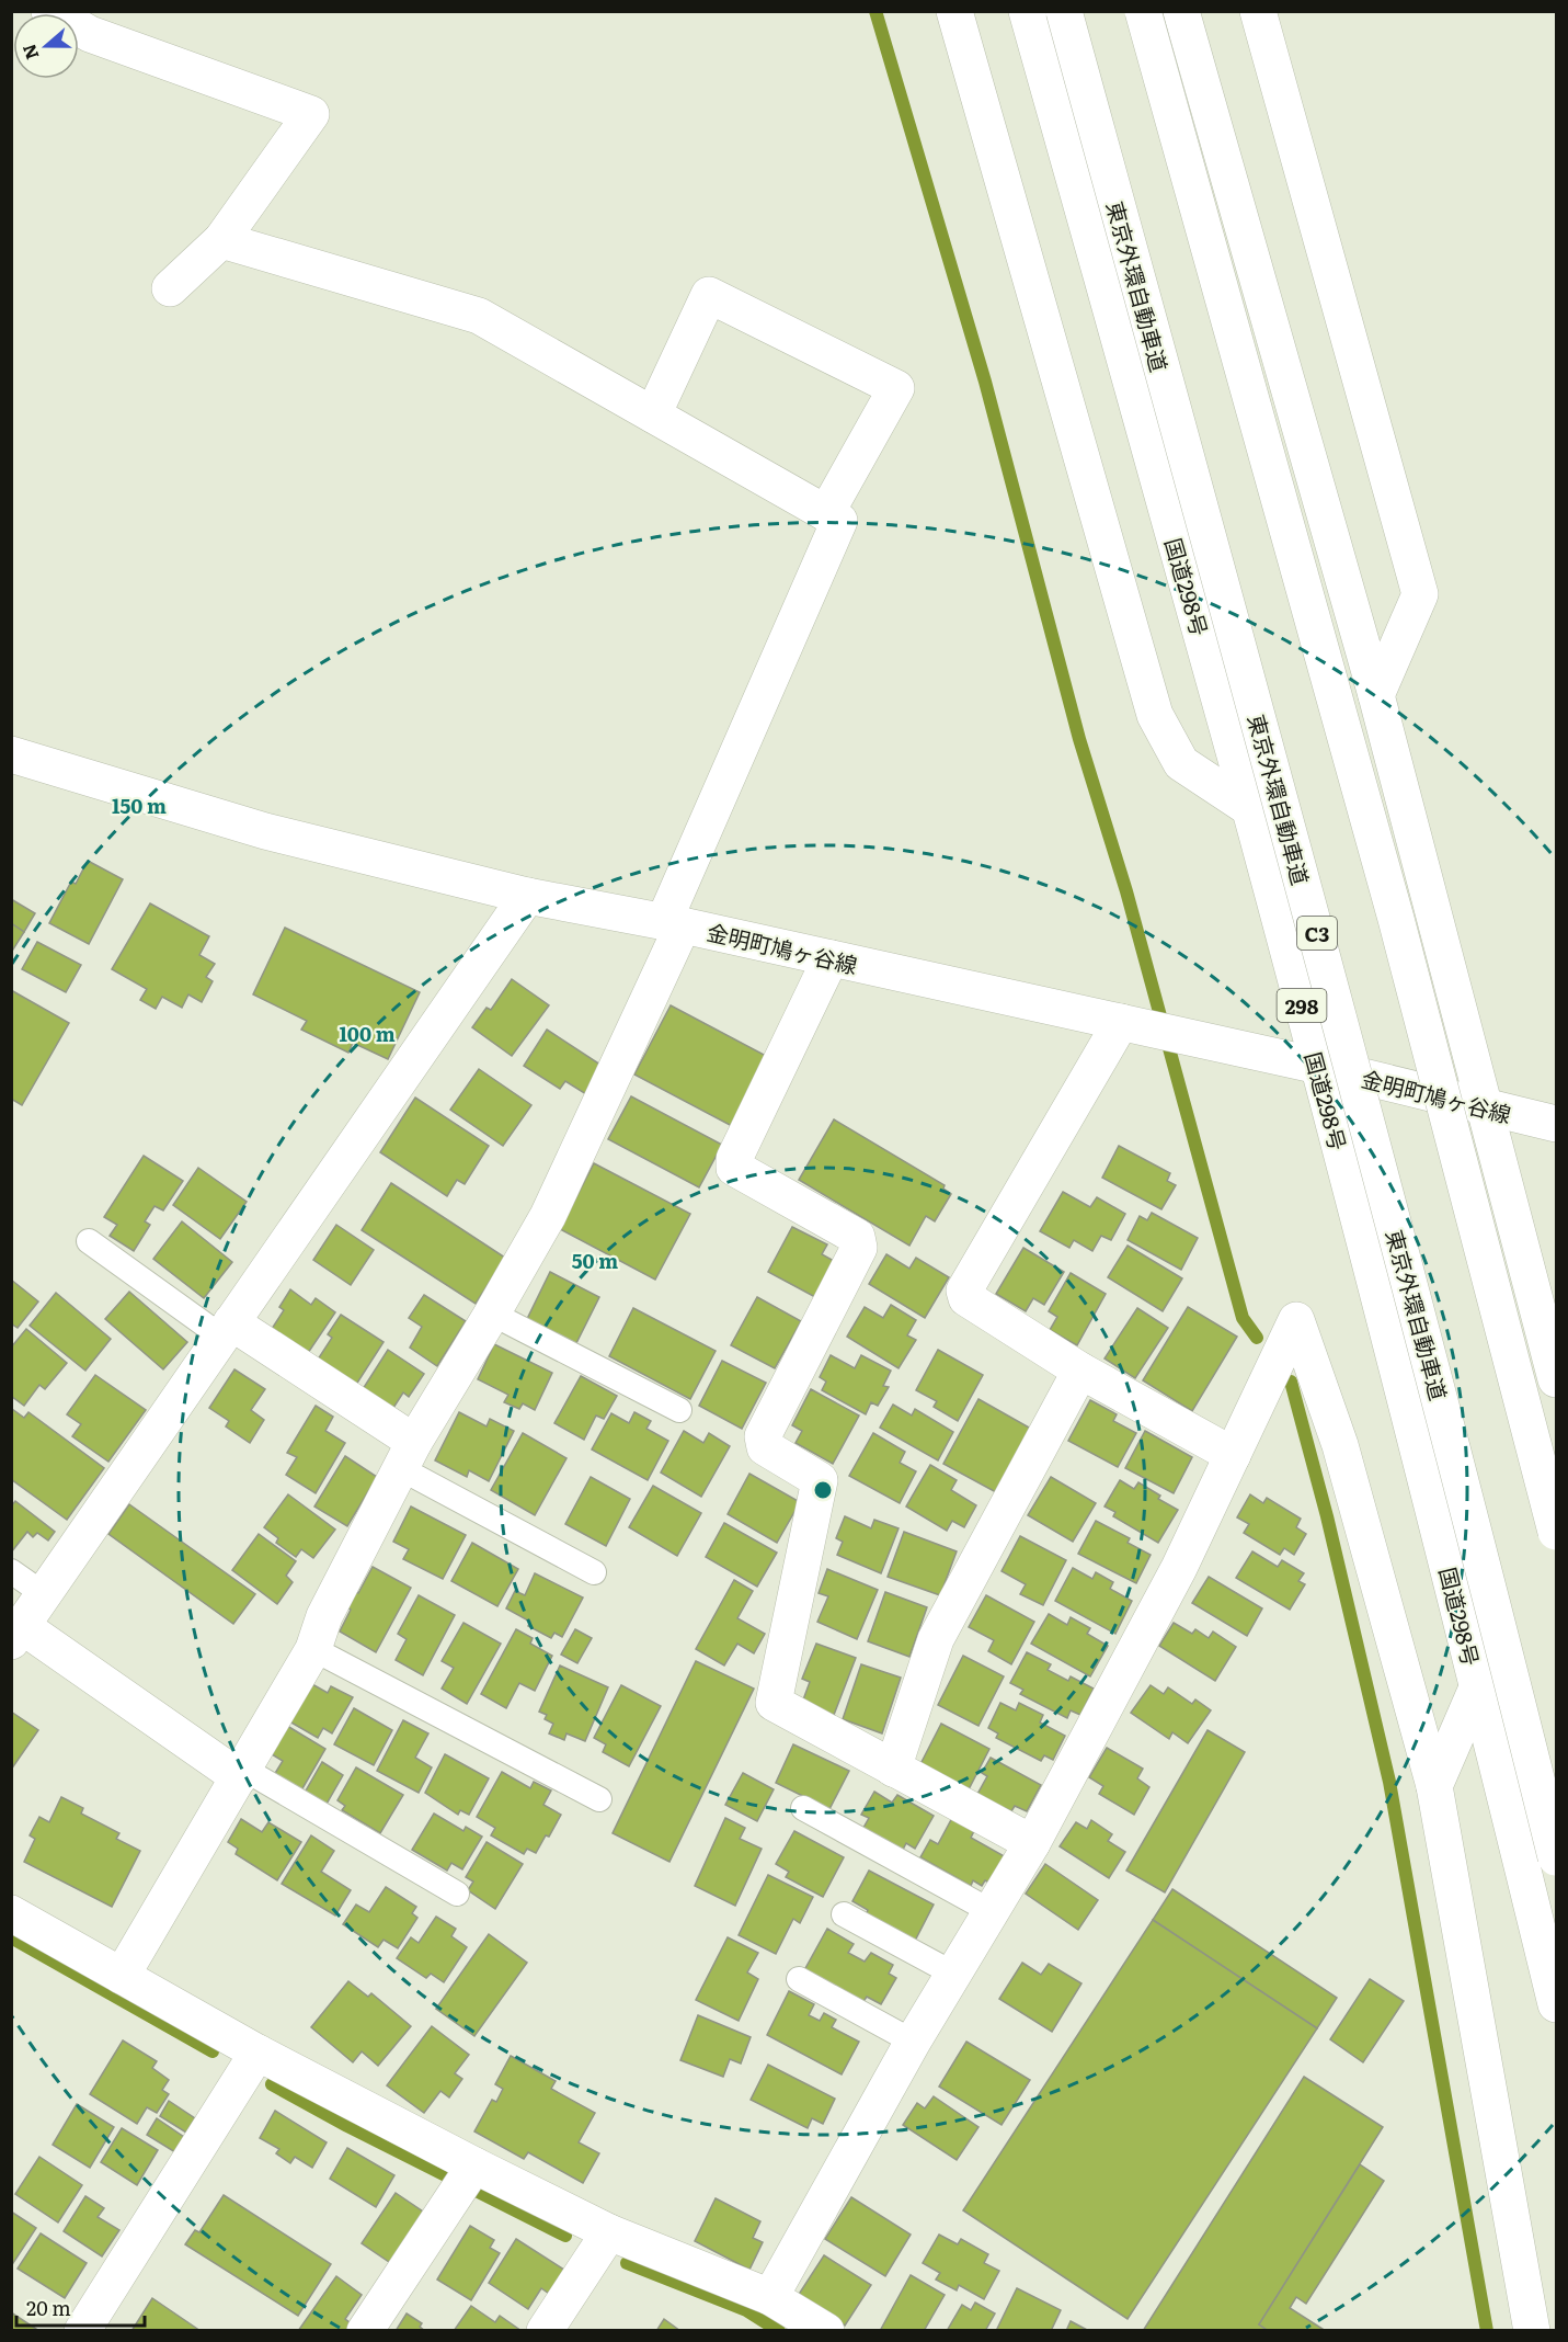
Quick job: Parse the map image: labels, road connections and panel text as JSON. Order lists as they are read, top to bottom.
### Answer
{
  "streets": {
    "main road": [
      "東京外環自動車道",
      "国道298号",
      "C3",
      "金明町鳩ヶ谷線",
      "298"
    ]
  },
  "crossings": [
    ["国道298号", "金明町鳩ヶ谷線"]
  ],
  "scale_bar": "20 m",
  "north": "left",
  "rings": ["150 m", "100 m", "50 m"]
}
